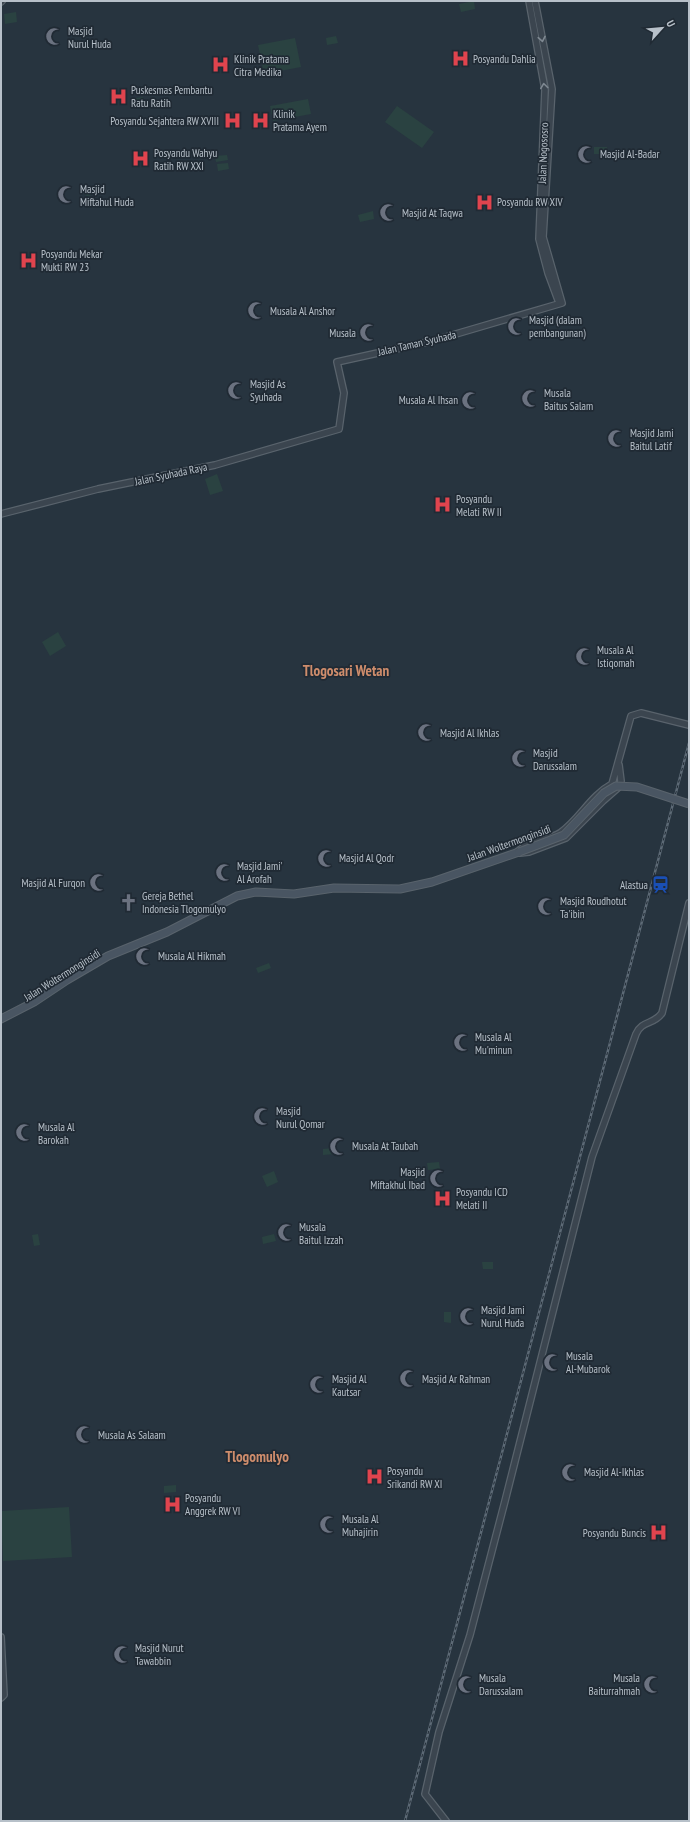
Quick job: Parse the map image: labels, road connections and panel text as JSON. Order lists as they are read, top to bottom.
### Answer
{
  "streets": {
    "main road": ["Jalan Woltermonginsidi"],
    "street": ["Jalan Nogososro", "Jalan Taman Syuhada", "Jalan Syuhada Raya"]
  },
  "crossings": [
    ["Jalan Nogososro", "Jalan Taman Syuhada"],
    ["Jalan Taman Syuhada", "Jalan Syuhada Raya"]
  ],
  "districts": ["Tlogosari Wetan", "Tlogomulyo"],
  "places": {
    "mosque": [
      "Masjid Nurul Huda",
      "Masjid Al-Badar",
      "Masjid Miftahul Huda",
      "Masjid At Taqwa",
      "Musala Al Anshor",
      "Masjid (dalam pembangunan)",
      "Musala",
      "Masjid As Syuhada",
      "Musala Baitus Salam",
      "Musala Al Ihsan",
      "Masjid Jami Baitul Latif",
      "Musala Al Istiqomah",
      "Masjid Al Ikhlas",
      "Masjid Darussalam",
      "Masjid Al Qodr",
      "Masjid Jami' Al Arofah",
      "Masjid Al Furqon",
      "Masjid Roudhotut Ta'ibin",
      "Musala Al Hikmah",
      "Musala Al Mu'minun",
      "Masjid Nurul Qomar",
      "Musala Al Barokah",
      "Musala At Taubah",
      "Masjid Miftakhul Ibad",
      "Musala Baitul Izzah",
      "Masjid Jami Nurul Huda",
      "Musala Al-Mubarok",
      "Masjid Ar Rahman",
      "Masjid Al Kautsar",
      "Musala As Salaam",
      "Masjid Al-Ikhlas",
      "Musala Al Muhajirin",
      "Masjid Nurut Tawabbin",
      "Musala Darussalam",
      "Musala Baiturrahmah"
    ],
    "hospital": [
      "Posyandu Dahlia",
      "Klinik Pratama Citra Medika",
      "Puskesmas Pembantu Ratu Ratih",
      "Klinik Pratama Ayem",
      "Posyandu Sejahtera RW XVIII",
      "Posyandu Wahyu Ratih RW XXI",
      "Posyandu RW XIV",
      "Posyandu Mekar Mukti RW 23",
      "Posyandu Melati RW II",
      "Posyandu ICD Melati II",
      "Posyandu Srikandi RW XI",
      "Posyandu Anggrek RW VI",
      "Posyandu Buncis"
    ],
    "station": ["Alastua"],
    "church": ["Gereja Bethel Indonesia Tlogomulyo"]
  },
  "north": "top right"
}
